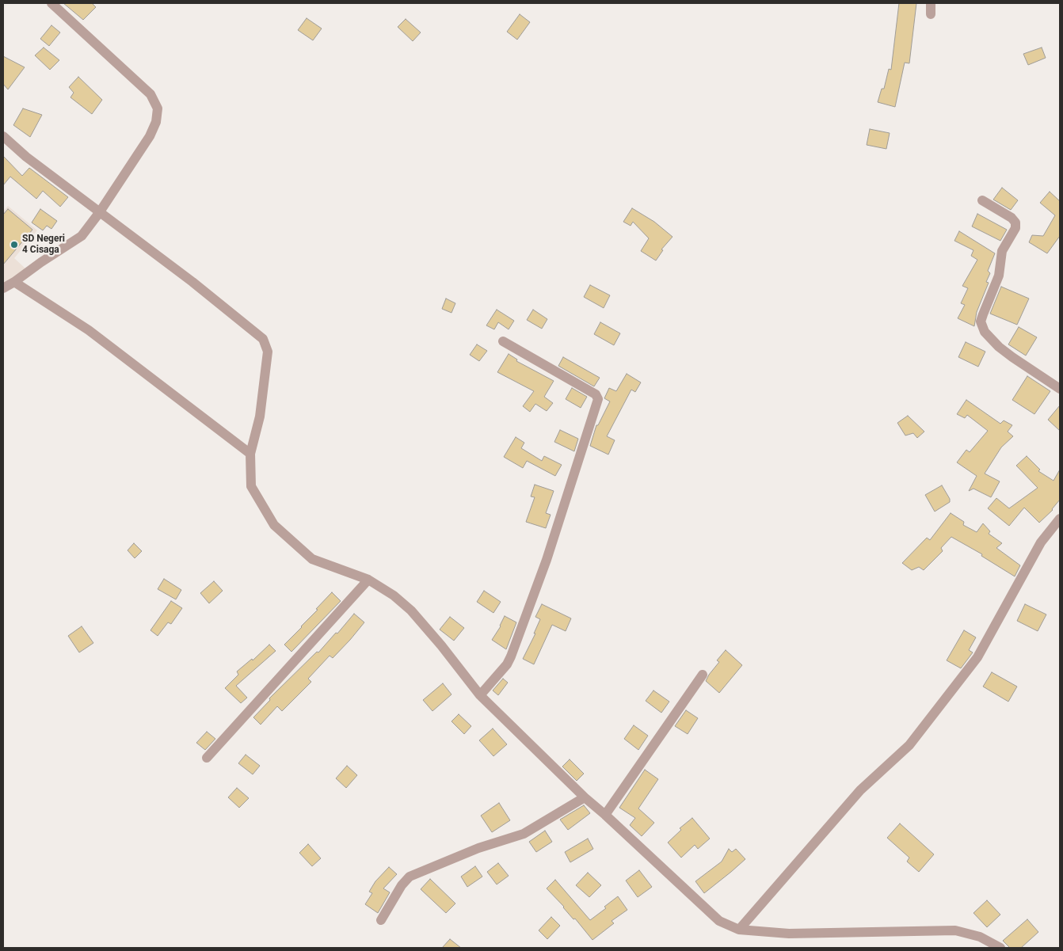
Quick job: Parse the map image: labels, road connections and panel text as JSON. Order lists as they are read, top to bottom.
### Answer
{
  "places": ["SD Negeri 4 Cisaga"]
}
